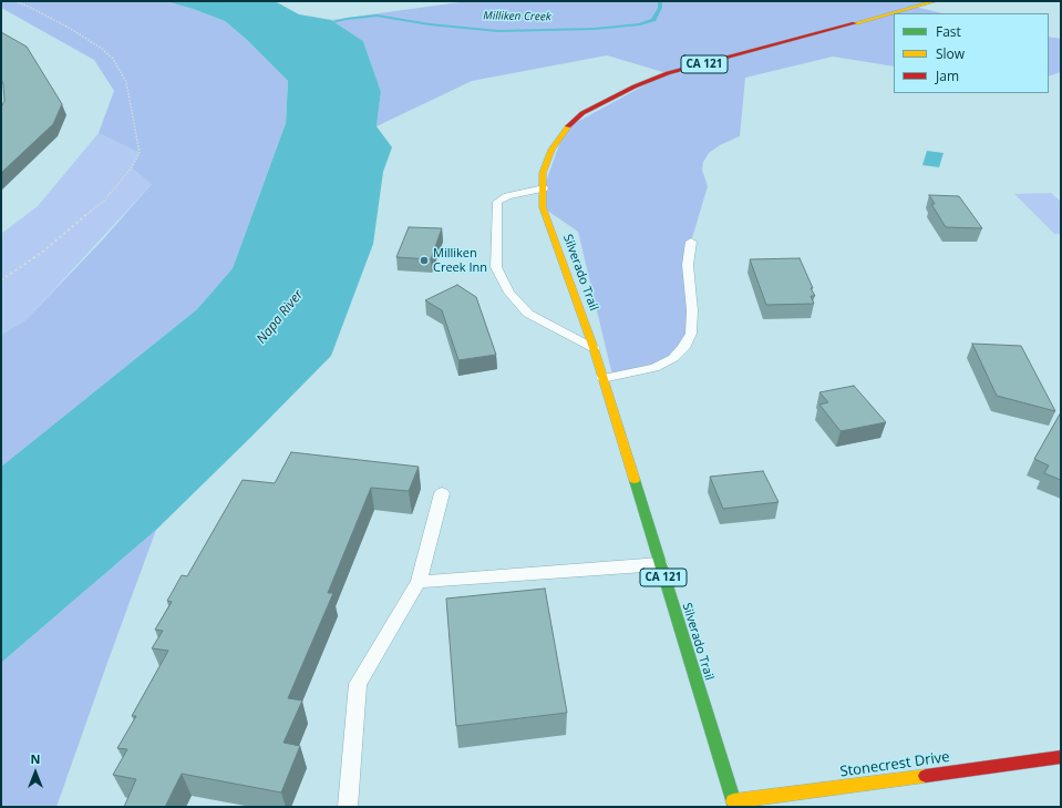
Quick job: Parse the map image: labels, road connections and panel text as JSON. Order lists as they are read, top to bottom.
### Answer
{
  "streets": {
    "main road": ["CA 121", "Silverado Trail", "Stonecrest Drive"]
  },
  "crossings": [
    ["Silverado Trail", "Stonecrest Drive"]
  ],
  "water": ["Milliken Creek", "Napa River"],
  "places": ["Milliken Creek Inn"],
  "legend": ["Fast", "Slow", "Jam"],
  "north": "top"
}
